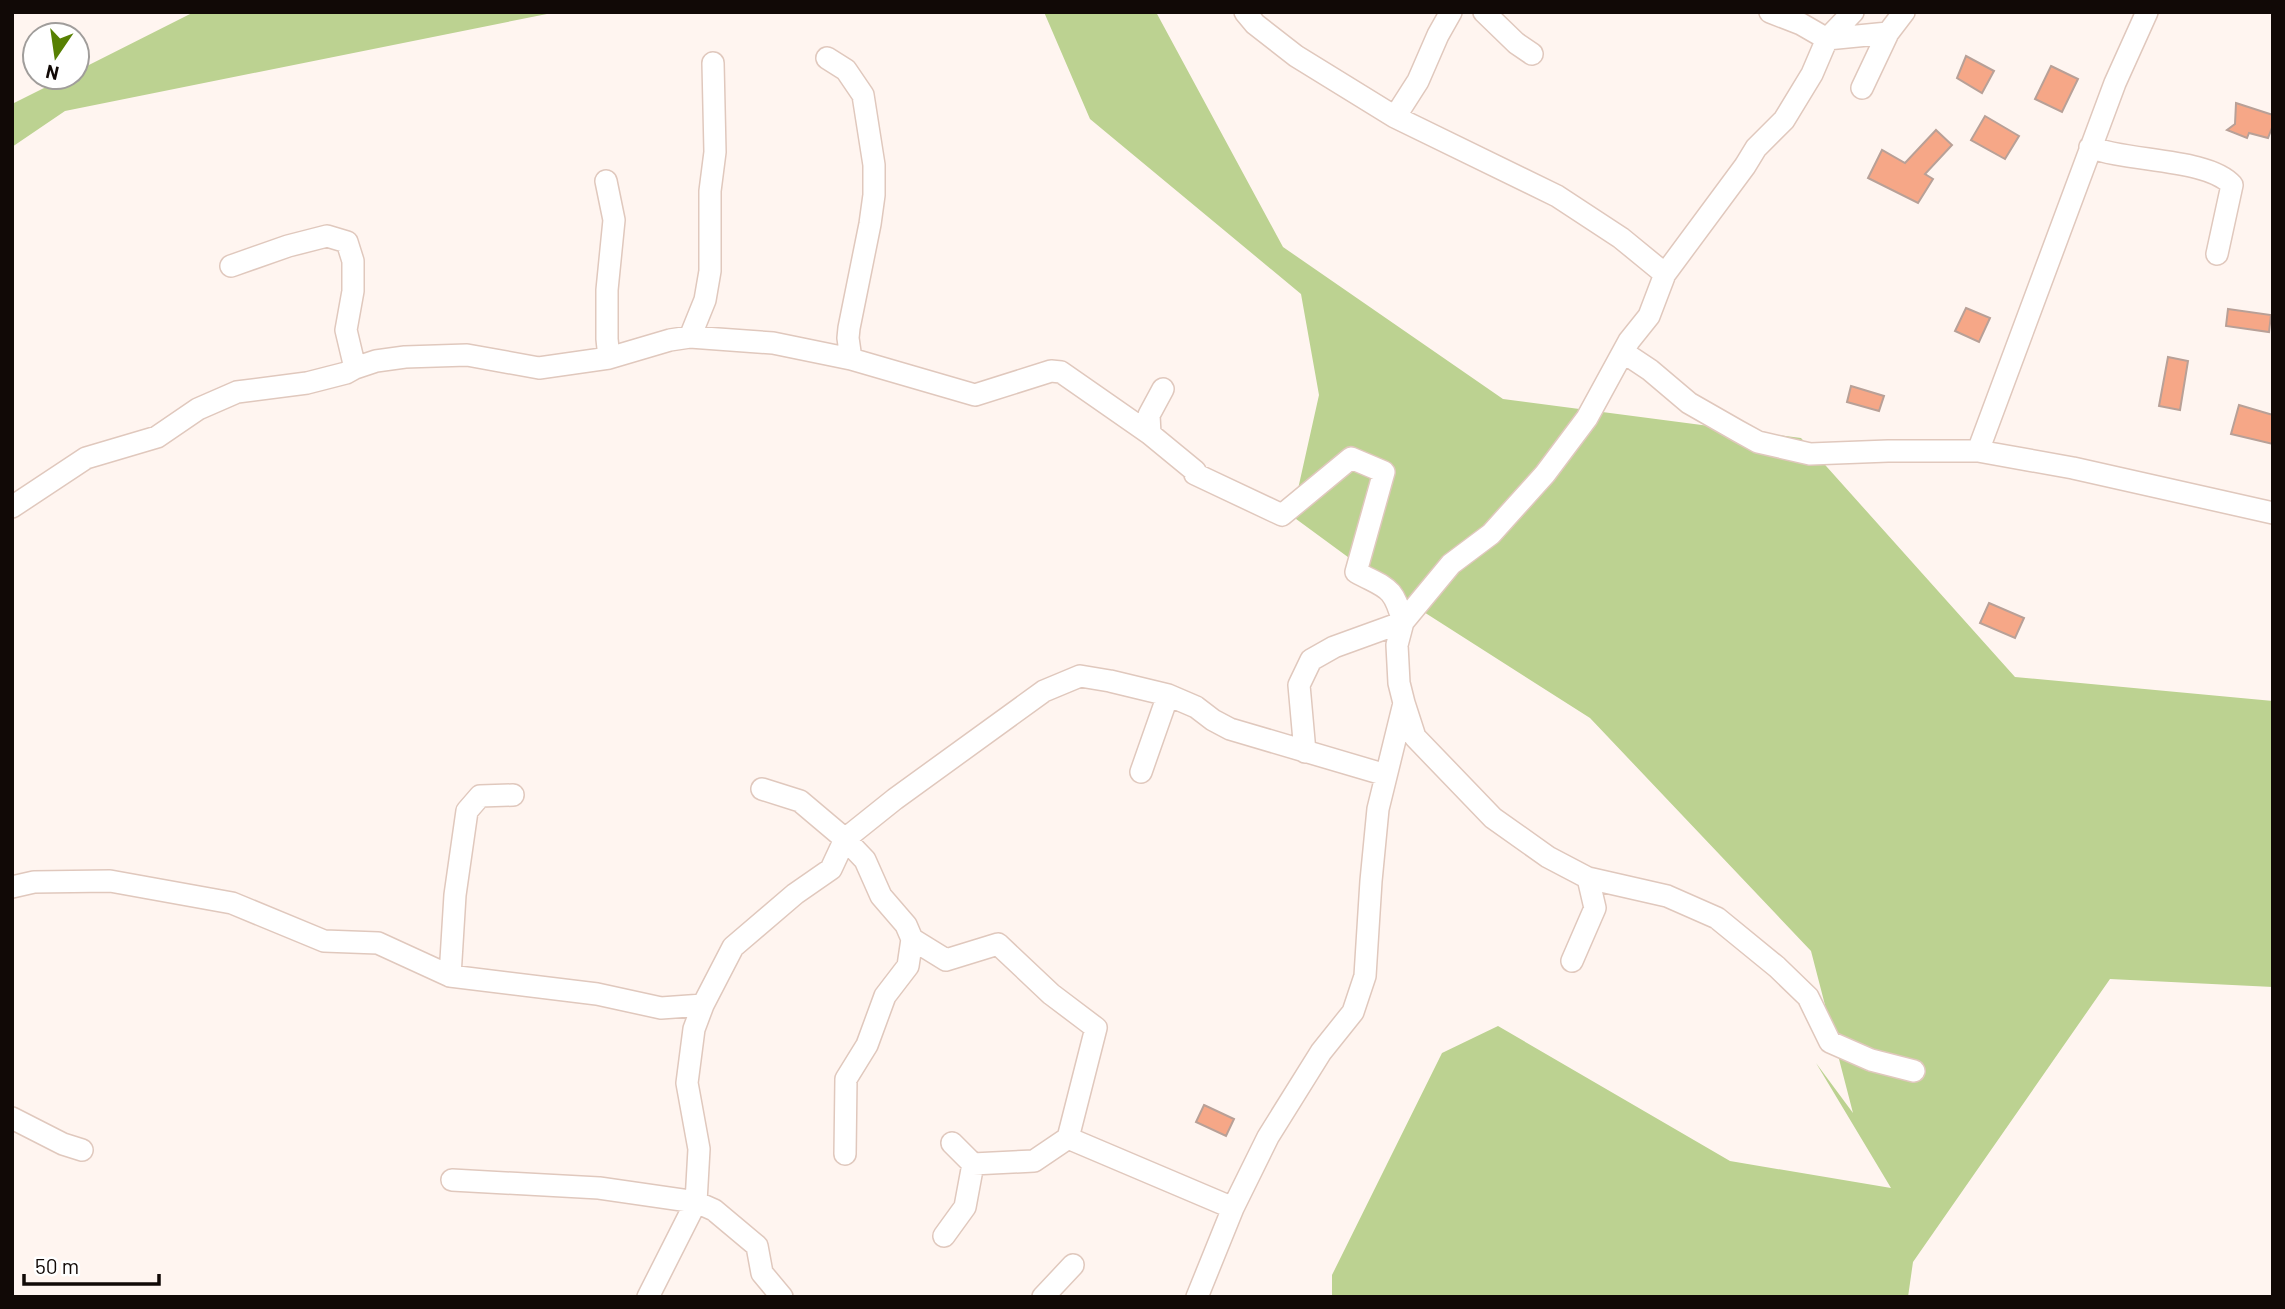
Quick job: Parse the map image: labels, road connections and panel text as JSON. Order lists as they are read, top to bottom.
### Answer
{
  "scale_bar": "50 m",
  "north": "bottom"
}
